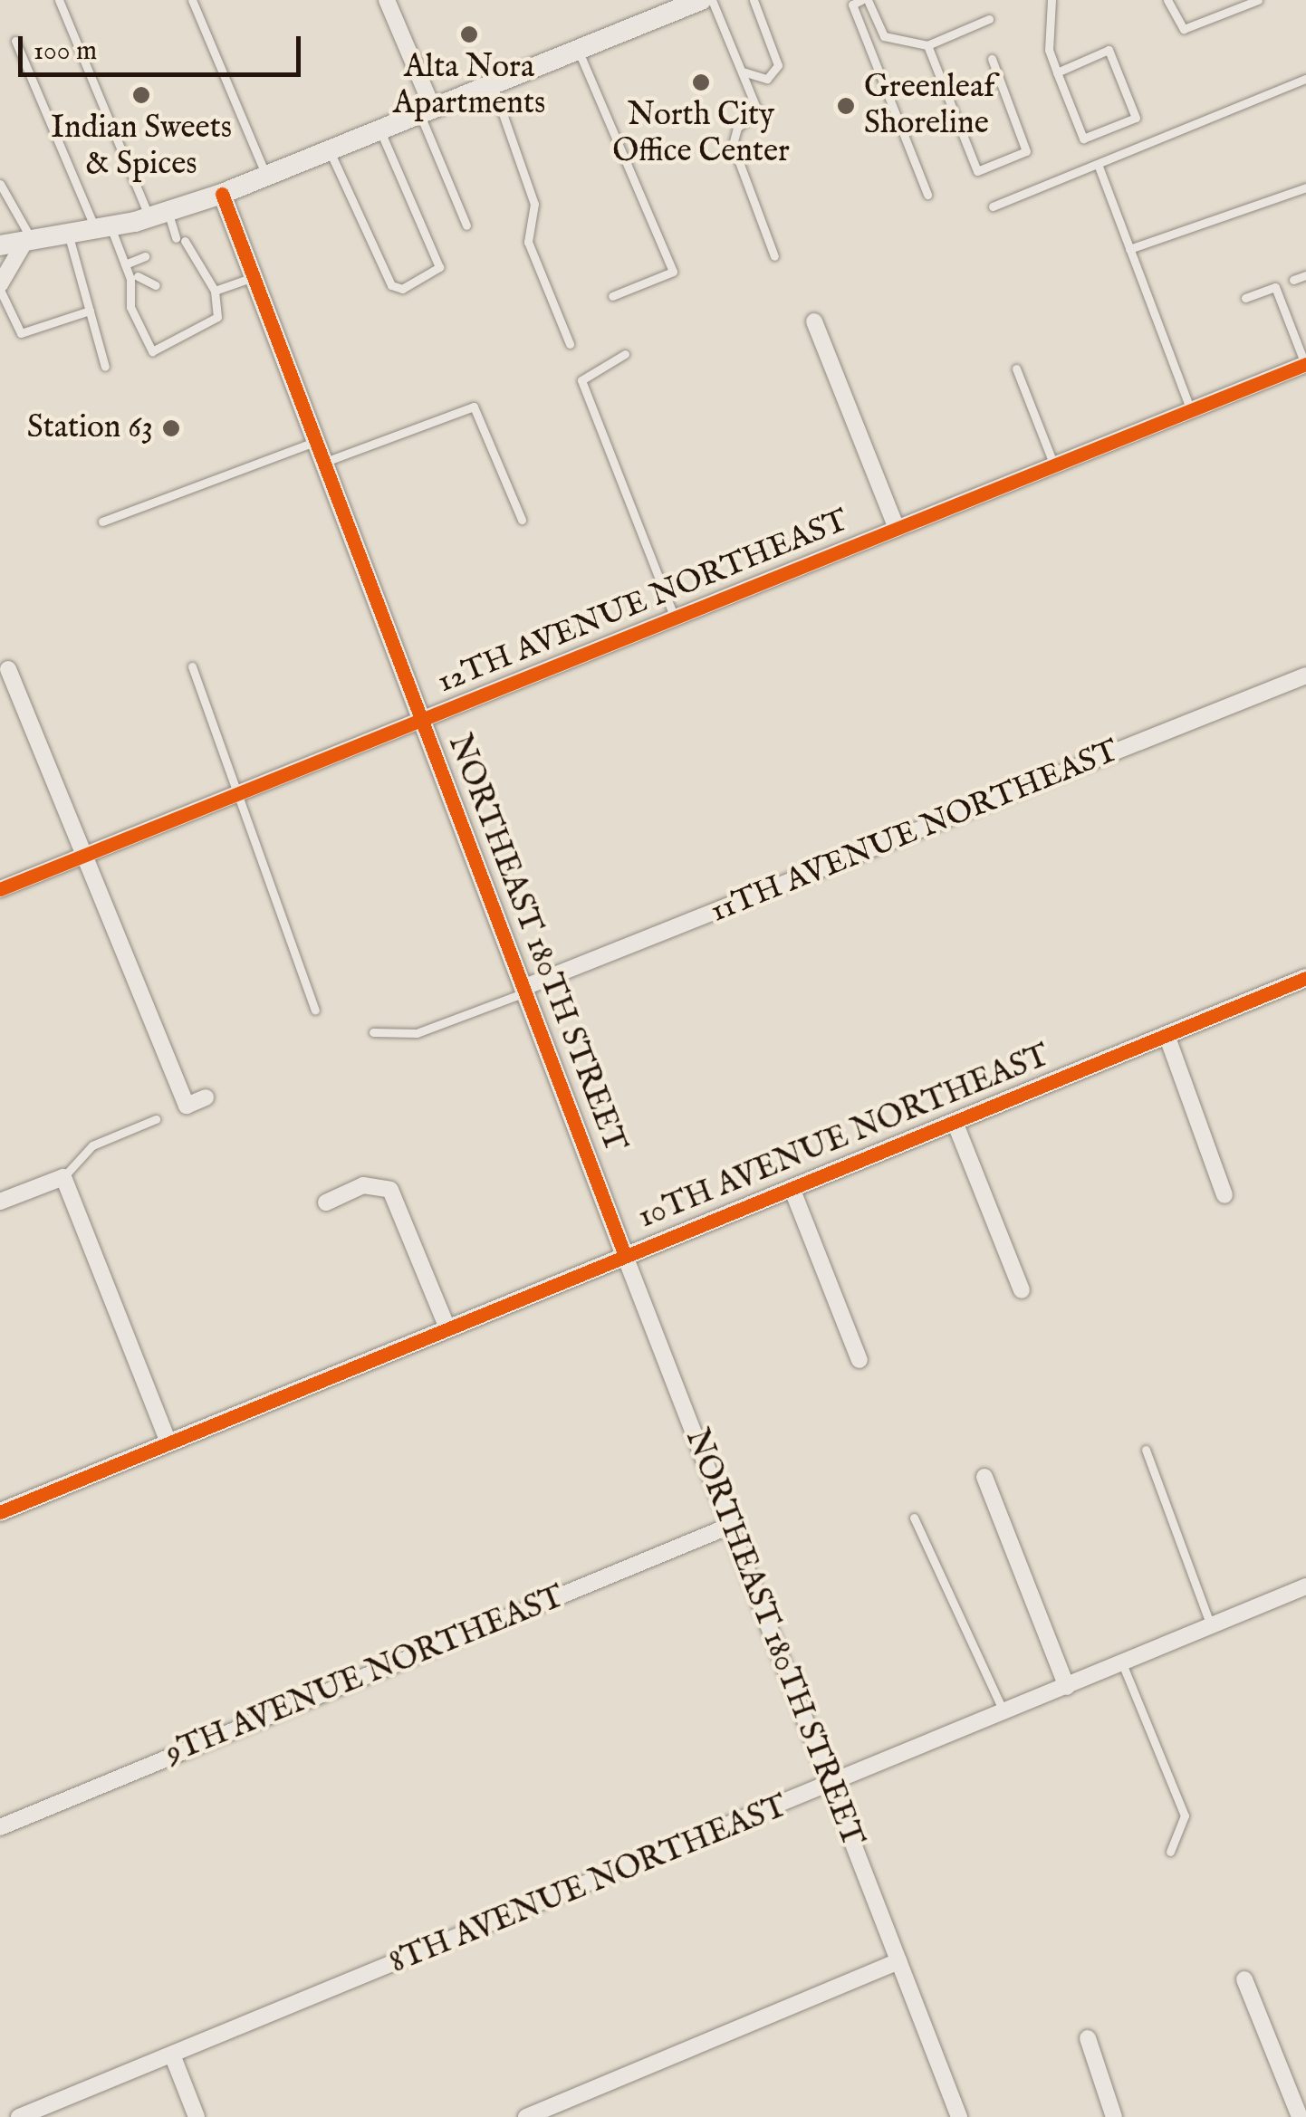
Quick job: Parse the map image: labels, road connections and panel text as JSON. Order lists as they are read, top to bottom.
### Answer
{
  "streets": {
    "street": [
      "12TH AVENUE NORTHEAST",
      "11TH AVENUE NORTHEAST",
      "NORTHEAST 180TH STREET",
      "10TH AVENUE NORTHEAST",
      "9TH AVENUE NORTHEAST",
      "8TH AVENUE NORTHEAST"
    ]
  },
  "crossings": [
    ["12TH AVENUE NORTHEAST", "NORTHEAST 180TH STREET"],
    ["11TH AVENUE NORTHEAST", "NORTHEAST 180TH STREET"],
    ["NORTHEAST 180TH STREET", "10TH AVENUE NORTHEAST"],
    ["NORTHEAST 180TH STREET", "9TH AVENUE NORTHEAST"],
    ["NORTHEAST 180TH STREET", "8TH AVENUE NORTHEAST"]
  ],
  "places": [
    "Alta Nora Apartments",
    "North City Office Center",
    "Indian Sweets & Spices",
    "Greenleaf Shoreline",
    "Station 63"
  ],
  "scale_bar": "100 m"
}
